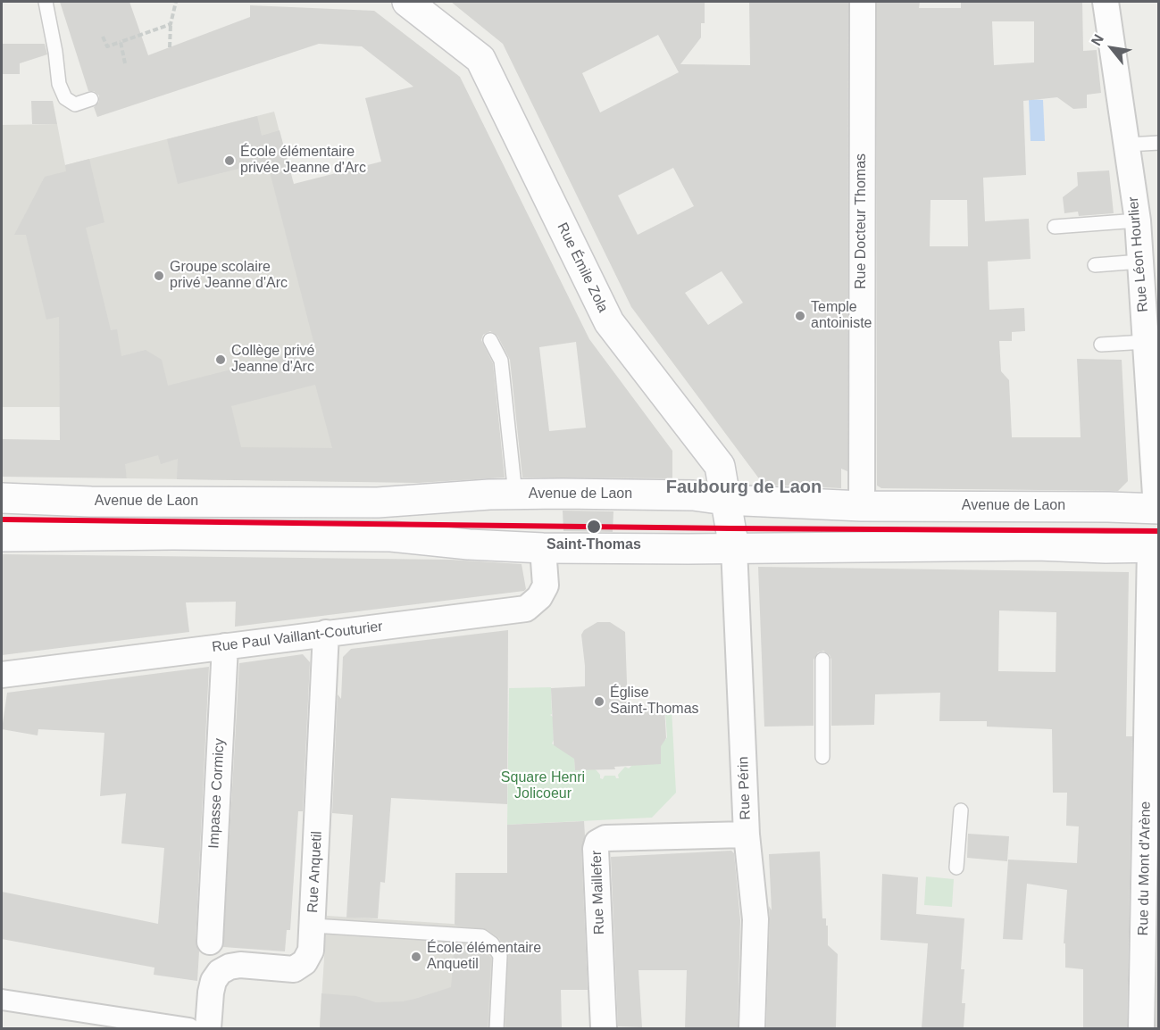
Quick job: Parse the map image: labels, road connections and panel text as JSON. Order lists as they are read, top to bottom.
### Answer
{
  "streets": {
    "main road": ["Rue Émile Zola", "Avenue de Laon"],
    "street": [
      "Rue Docteur Thomas",
      "Rue Léon Hourlier",
      "Rue Paul Vaillant-Couturier",
      "Rue Périn",
      "Impasse Cormicy",
      "Rue du Mont d'Arène",
      "Rue Anquetil",
      "Rue Maillefer"
    ]
  },
  "crossings": [
    ["Rue Docteur Thomas", "Avenue de Laon"],
    ["Rue Léon Hourlier", "Avenue de Laon"],
    ["Rue Émile Zola", "Avenue de Laon"],
    ["Rue Émile Zola", "Rue Périn"],
    ["Rue Paul Vaillant-Couturier", "Impasse Cormicy"],
    ["Rue Paul Vaillant-Couturier", "Rue Anquetil"],
    ["Rue Périn", "Rue Maillefer"]
  ],
  "districts": ["Faubourg de Laon"],
  "parks": ["Square Henri Jolicoeur"],
  "places": [
    "École élémentaire privée Jeanne d'Arc",
    "Groupe scolaire privé Jeanne d'Arc",
    "Temple antoiniste",
    "Collège privé Jeanne d'Arc",
    "Saint-Thomas",
    "Église Saint-Thomas",
    "École élémentaire Anquetil"
  ],
  "north": "top left"
}
